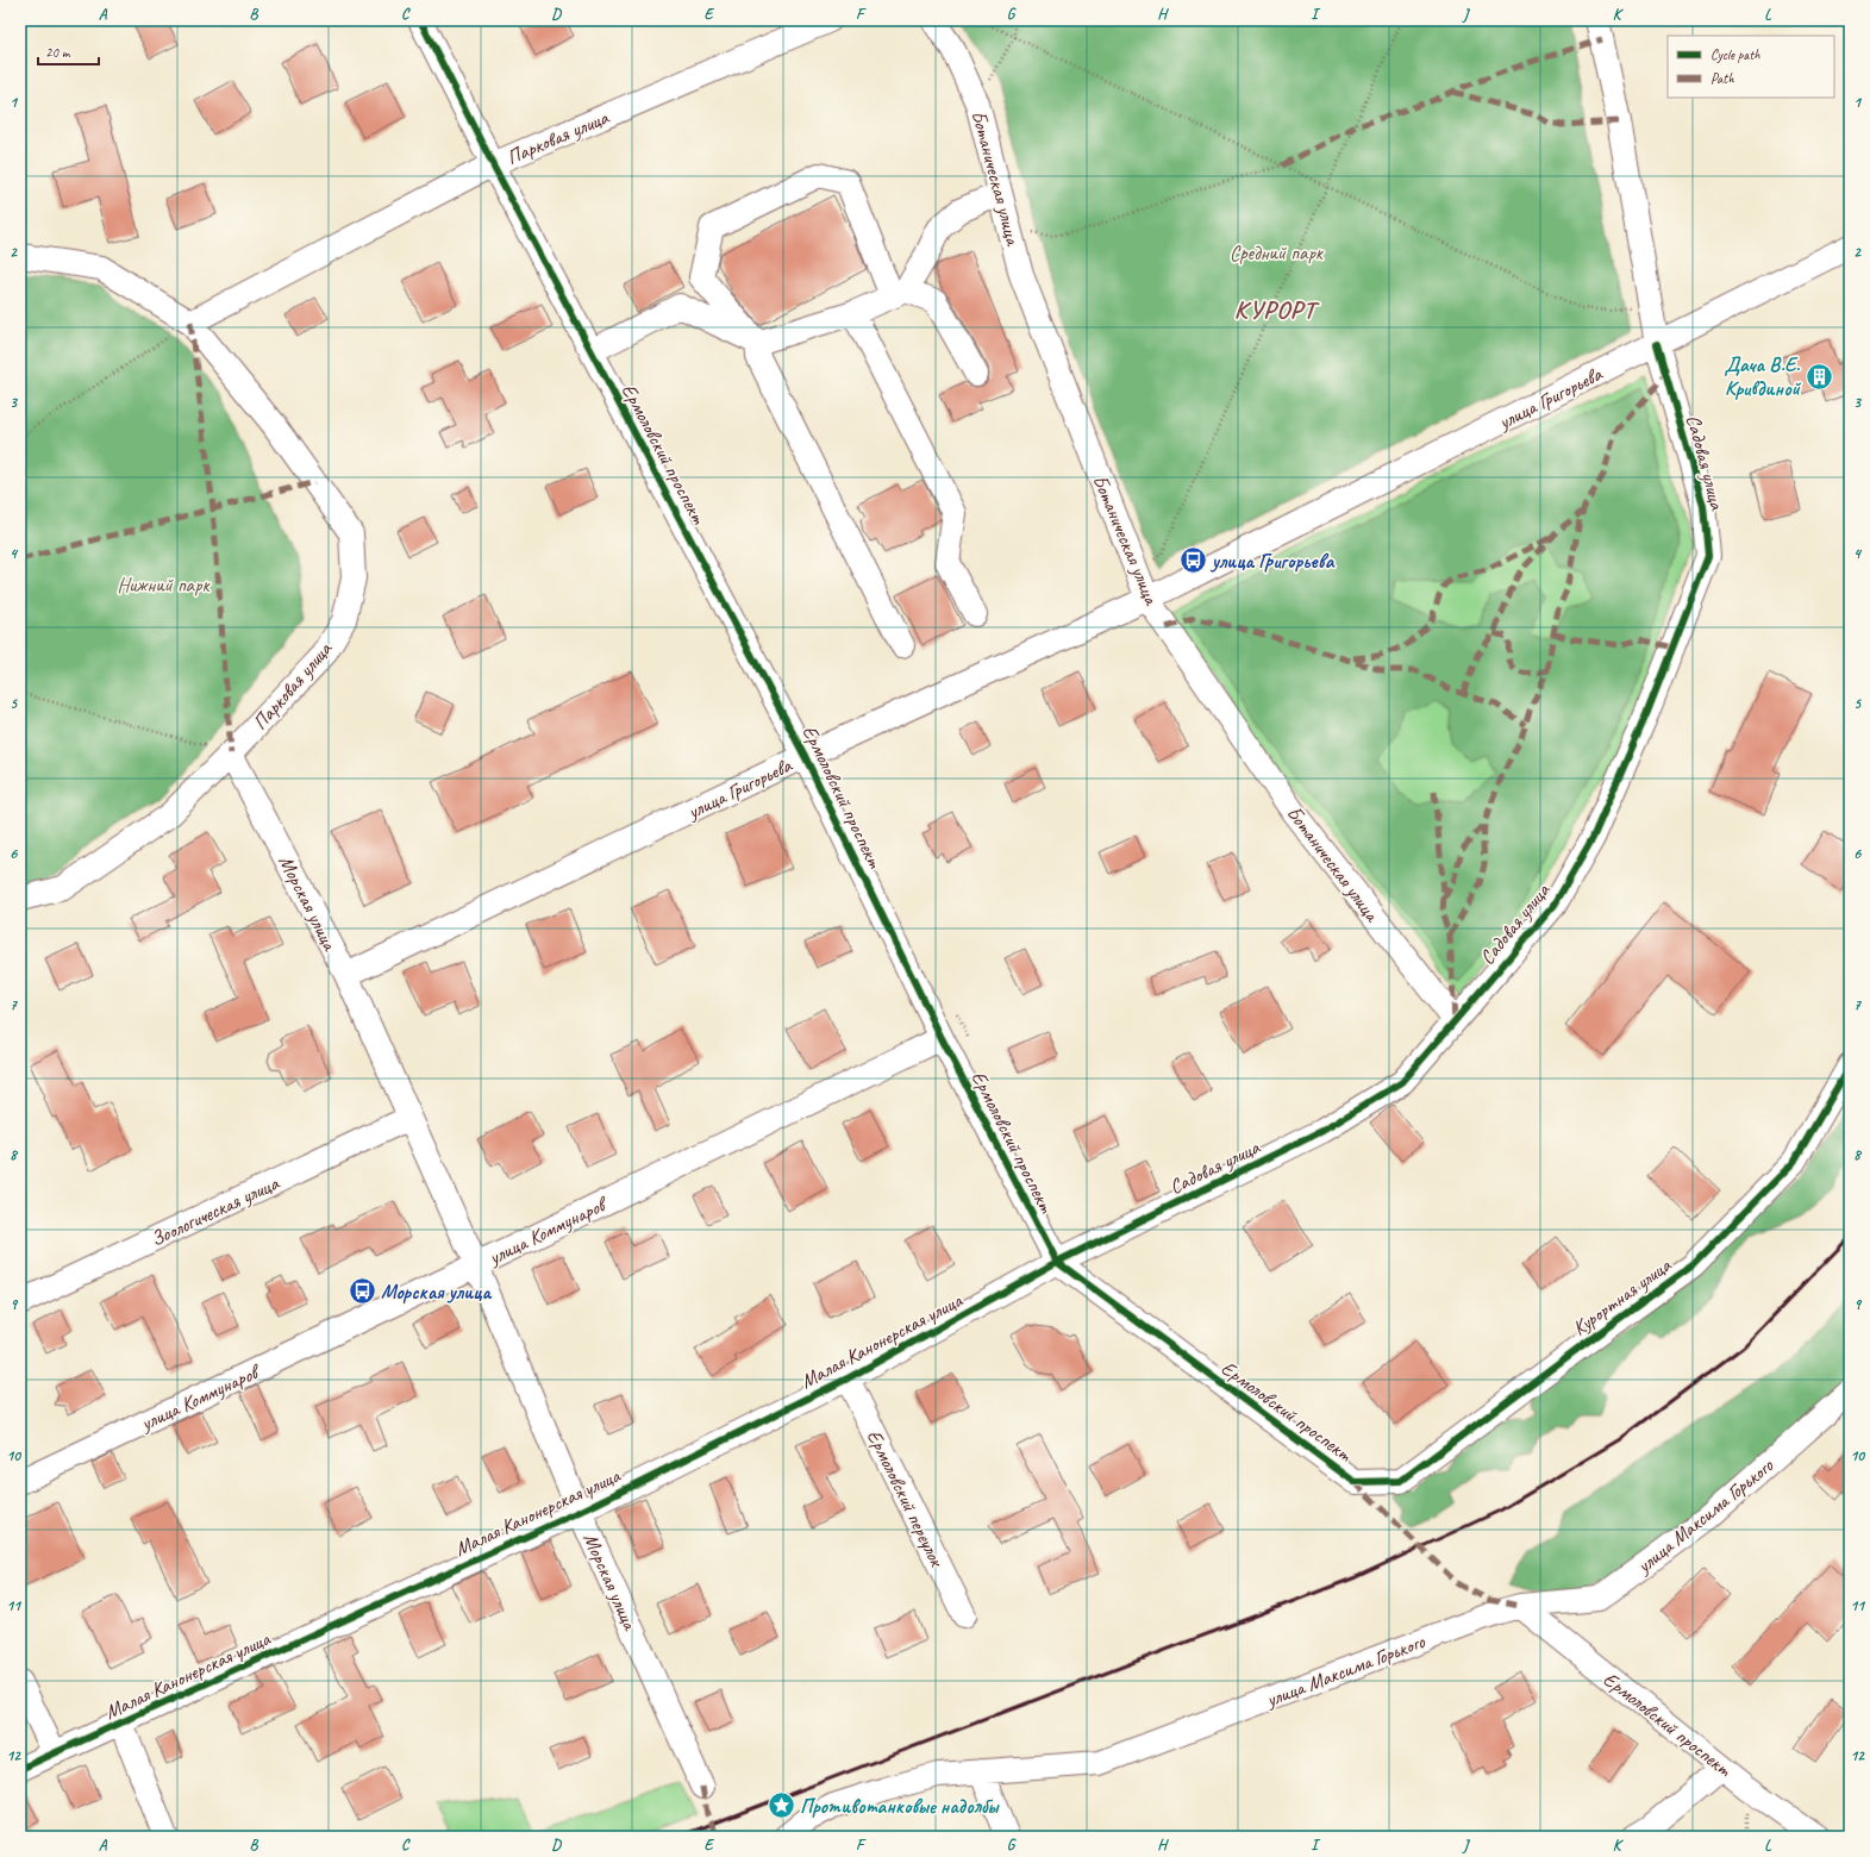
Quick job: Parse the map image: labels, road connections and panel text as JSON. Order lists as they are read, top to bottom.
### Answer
{
  "streets": {
    "street": [
      "Парковая улица",
      "Ботаническая улица",
      "улица Григорьева",
      "Ермоловский проспект",
      "Садовая улица",
      "Морская улица",
      "Зоологическая улица",
      "улица Коммунаров",
      "Курортная улица",
      "Малая Канонерская улица",
      "Ермоловский переулок",
      "улица Максима Горького"
    ]
  },
  "crossings": [
    ["Парковая улица", "Ермоловский проспект"],
    ["Парковая улица", "Морская улица"],
    ["Ботаническая улица", "улица Григорьева"],
    ["Ботаническая улица", "Садовая улица"],
    ["улица Григорьева", "Ермоловский проспект"],
    ["улица Григорьева", "Садовая улица"],
    ["улица Григорьева", "Морская улица"],
    ["Ермоловский проспект", "Садовая улица"],
    ["Ермоловский проспект", "улица Коммунаров"],
    ["Ермоловский проспект", "Курортная улица"],
    ["Ермоловский проспект", "Малая Канонерская улица"],
    ["Ермоловский проспект", "улица Максима Горького"],
    ["Садовая улица", "Малая Канонерская улица"],
    ["Морская улица", "Зоологическая улица"],
    ["Морская улица", "улица Коммунаров"],
    ["Морская улица", "Малая Канонерская улица"],
    ["Малая Канонерская улица", "Ермоловский переулок"]
  ],
  "districts": ["КУРОРТ"],
  "parks": ["Средний парк", "Нижний парк"],
  "places": {
    "building": ["Дача В.Е. Кривдиной"],
    "bus stop": ["улица Григорьева", "Морская улица"],
    "place": ["Противотанковые надолбы"]
  },
  "legend": ["Cycle path", "Path"],
  "scale_bar": "20 m",
  "grid": {
    "columns": [
      "A",
      "B",
      "C",
      "D",
      "E",
      "F",
      "G",
      "H",
      "I",
      "J",
      "K",
      "L"
    ],
    "rows": [
      "1",
      "2",
      "3",
      "4",
      "5",
      "6",
      "7",
      "8",
      "9",
      "10",
      "11",
      "12"
    ]
  }
}
